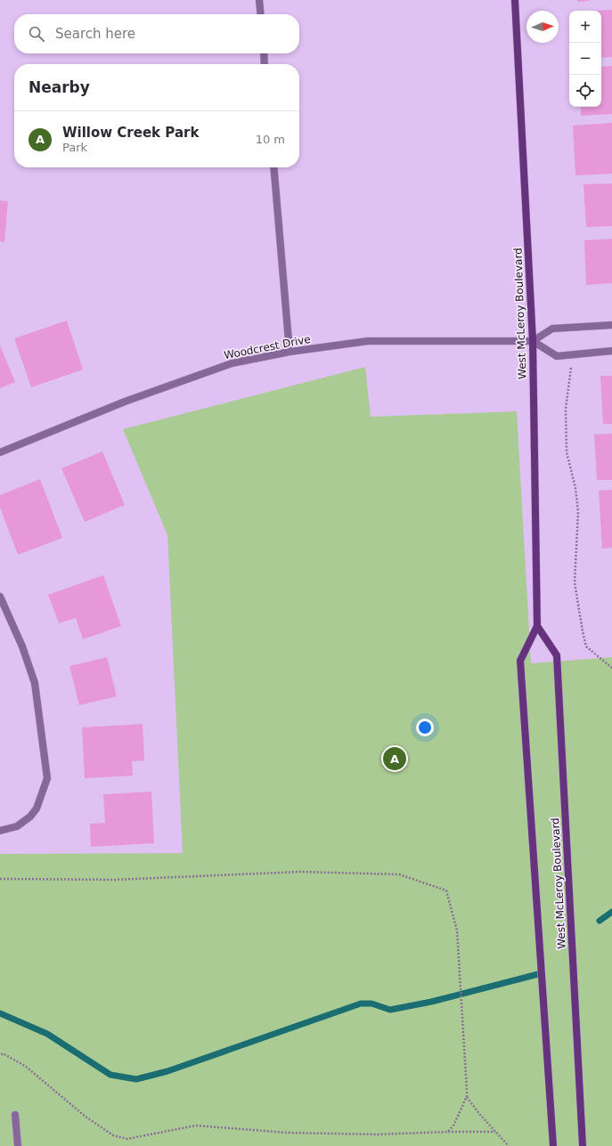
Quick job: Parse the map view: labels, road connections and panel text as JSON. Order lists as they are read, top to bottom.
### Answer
{
  "streets": {
    "main road": ["West McLeroy Boulevard"],
    "street": ["Woodcrest Drive"]
  },
  "crossings": [
    ["West McLeroy Boulevard", "Woodcrest Drive"]
  ],
  "north": "right",
  "page": {
    "map_buttons": ["+", "−"],
    "search": "Search here",
    "heading": "Nearby",
    "list": [
      {
        "mark": "A",
        "name": "Willow Creek Park",
        "note": "Park",
        "value": "10 m"
      }
    ],
    "pins": "A"
  }
}
